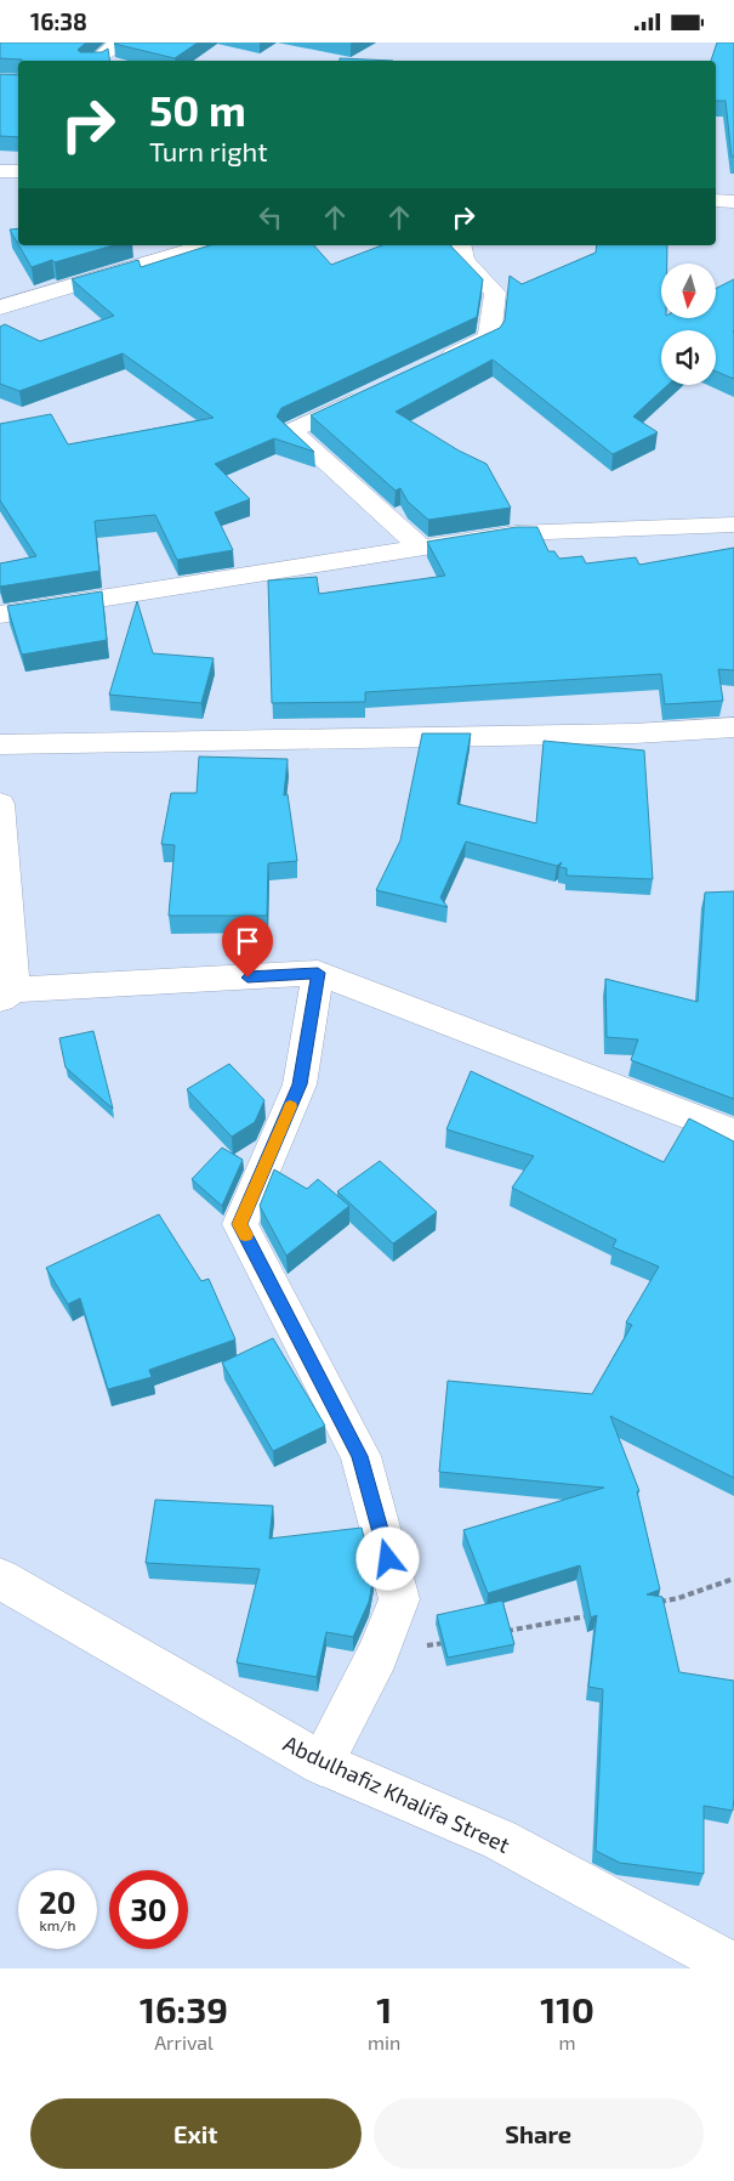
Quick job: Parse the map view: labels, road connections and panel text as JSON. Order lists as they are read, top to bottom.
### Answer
{
  "streets": {
    "main road": ["Abdulhafiz Khalifa Street"]
  },
  "north": "bottom",
  "page": {
    "status": "16:38",
    "turn": ["50 m", "Turn right"],
    "speed": "20 km/h",
    "limit": "30",
    "eta": [
      "16:39",
      "Arrival",
      "1",
      "min",
      "110",
      "m"
    ],
    "buttons": ["Exit", "Share"]
  }
}
